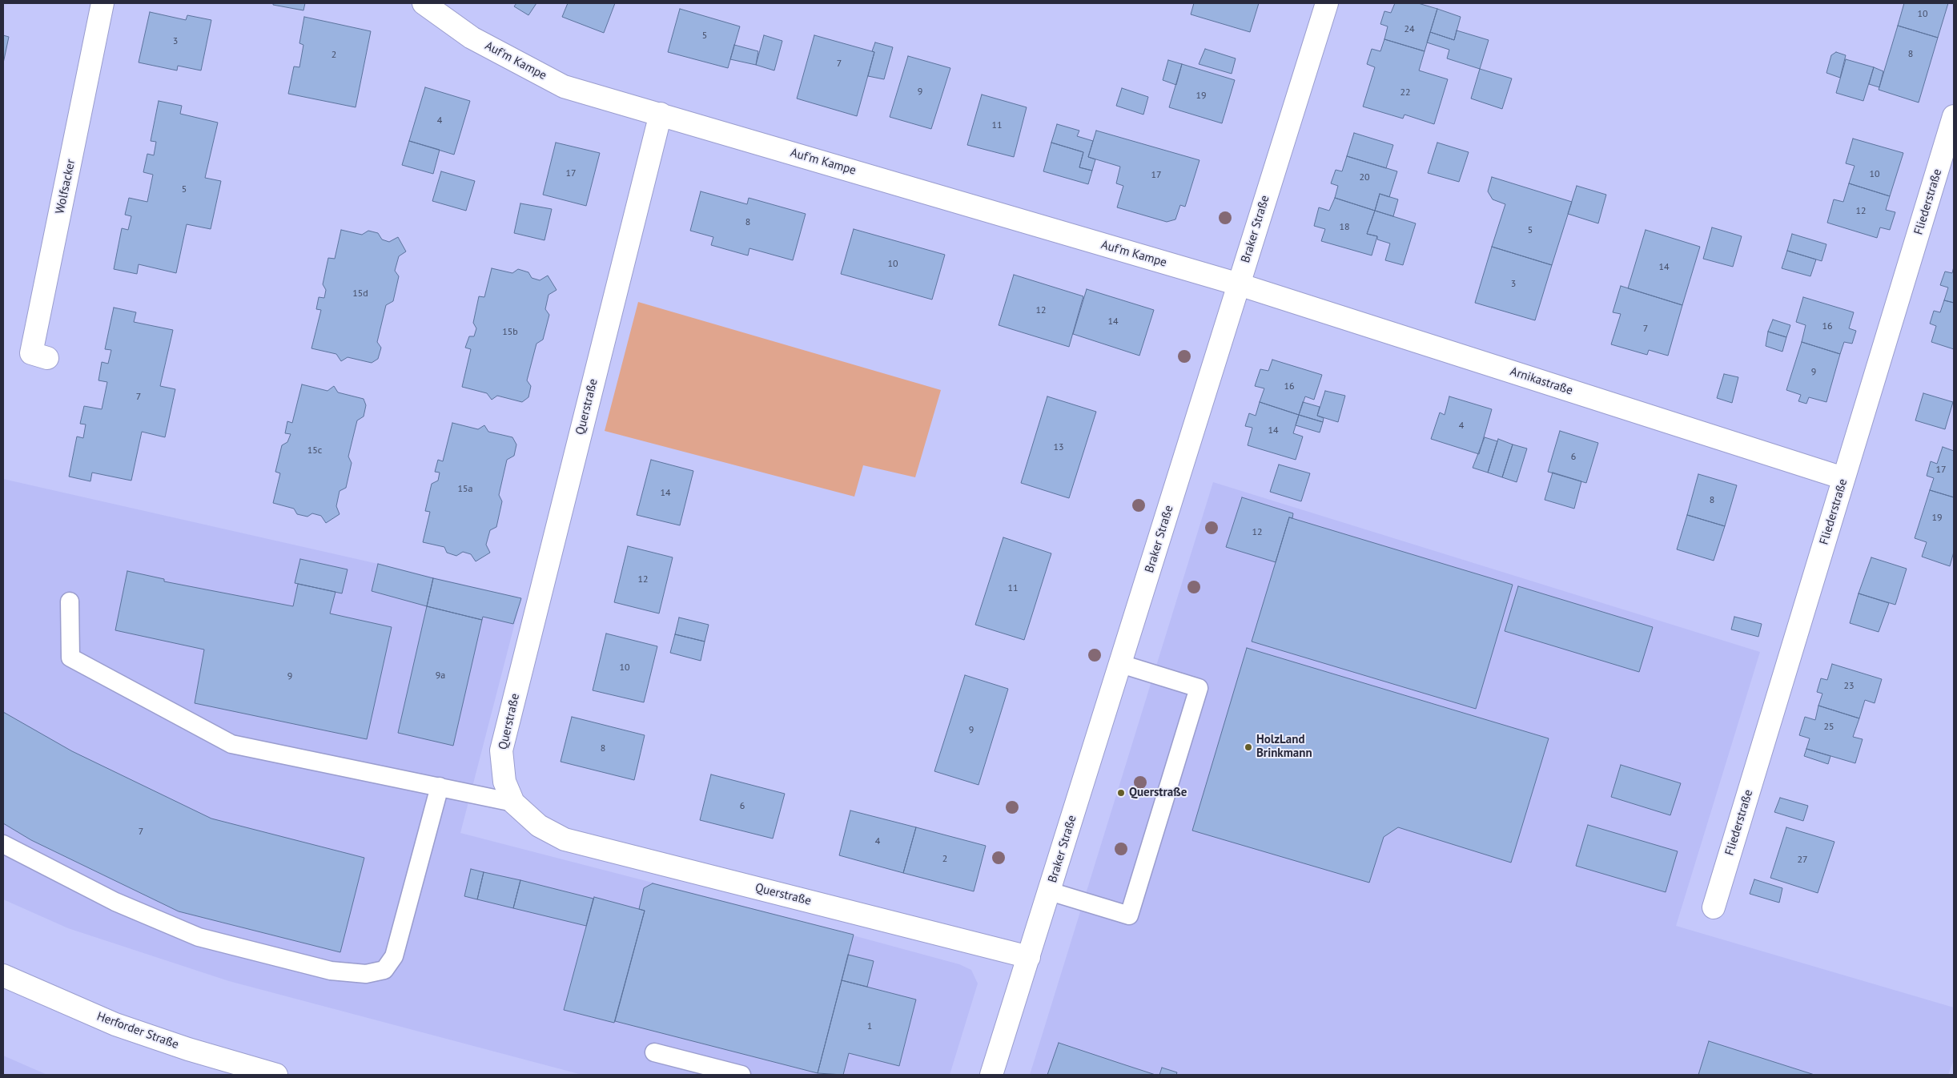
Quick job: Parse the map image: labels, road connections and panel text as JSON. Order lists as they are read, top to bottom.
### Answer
{
  "streets": {
    "street": [
      "Auf'm Kampe",
      "Wolfsacker",
      "Fliederstraße",
      "Braker Straße",
      "Arnikastraße",
      "Querstraße",
      "Herforder Straße"
    ]
  },
  "crossings": [
    ["Auf'm Kampe", "Braker Straße"],
    ["Auf'm Kampe", "Arnikastraße"],
    ["Auf'm Kampe", "Querstraße"],
    ["Fliederstraße", "Arnikastraße"],
    ["Braker Straße", "Arnikastraße"],
    ["Braker Straße", "Querstraße"]
  ],
  "places": ["HolzLand Brinkmann", "Querstraße"],
  "house_numbers": [
    "10",
    "24",
    "5",
    "3",
    "8",
    "2",
    "7",
    "9",
    "22",
    "19",
    "4",
    "11",
    "17",
    "10",
    "17",
    "20",
    "5",
    "12",
    "8",
    "18",
    "5",
    "10",
    "14",
    "3",
    "15d",
    "12",
    "14",
    "16",
    "7",
    "15b",
    "9",
    "16",
    "7",
    "4",
    "14",
    "13",
    "15c",
    "6",
    "17",
    "15a",
    "14",
    "8",
    "19",
    "12",
    "12",
    "11",
    "10",
    "9a",
    "9",
    "23",
    "25",
    "9",
    "8",
    "6",
    "7",
    "4",
    "2",
    "27",
    "1"
  ]
}
